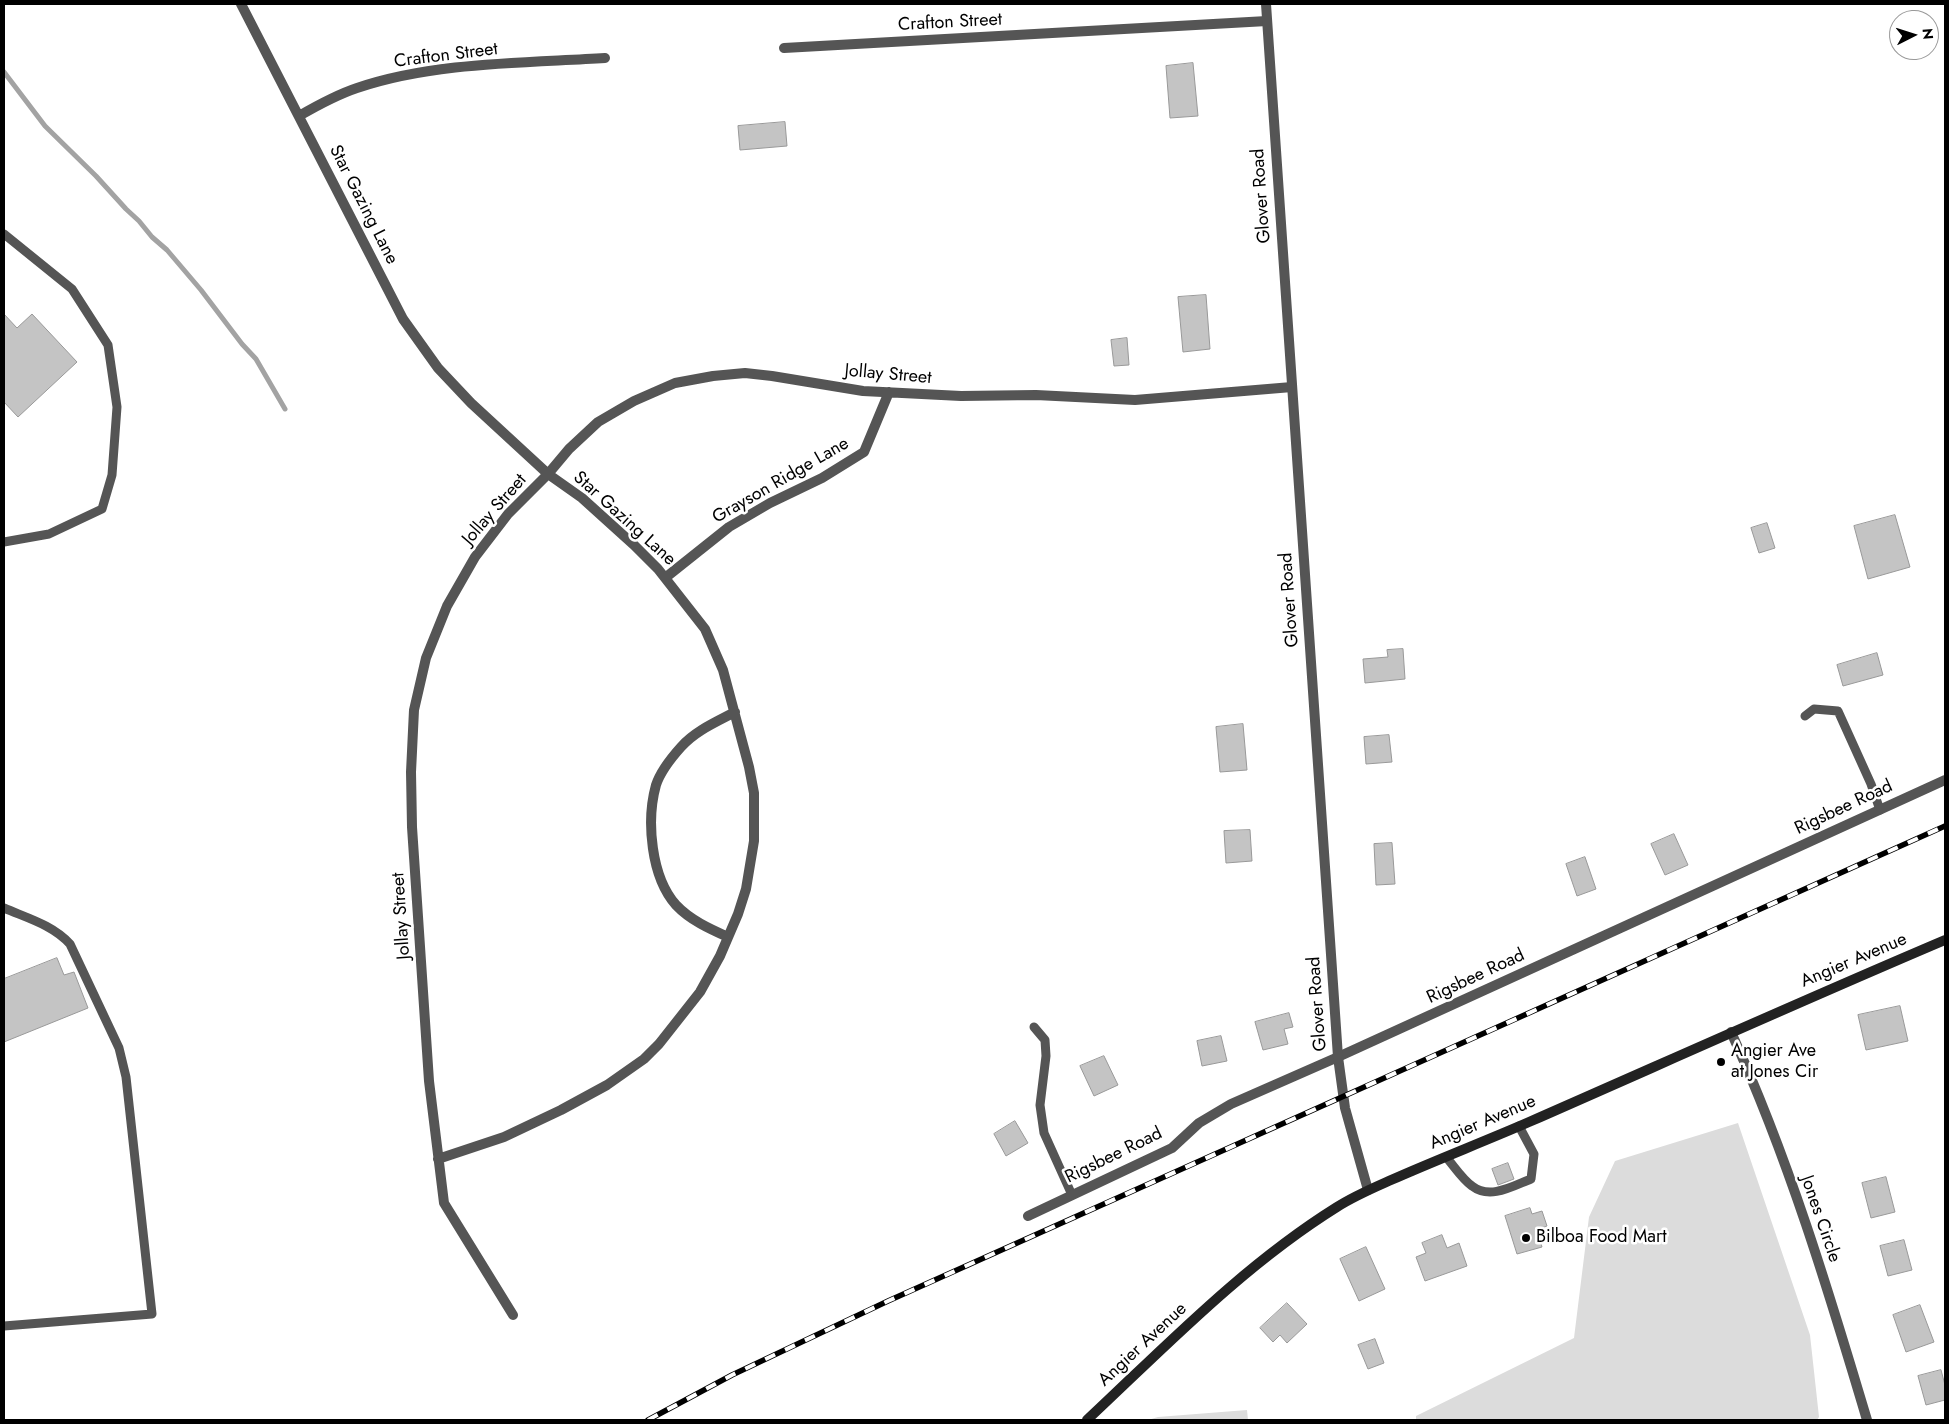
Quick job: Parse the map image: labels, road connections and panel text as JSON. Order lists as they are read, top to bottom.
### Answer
{
  "streets": {
    "main road": ["Angier Avenue"],
    "street": [
      "Crafton Street",
      "Glover Road",
      "Star Gazing Lane",
      "Jollay Street",
      "Grayson Ridge Lane",
      "Rigsbee Road",
      "Jones Circle"
    ]
  },
  "crossings": [
    ["Crafton Street", "Glover Road"],
    ["Crafton Street", "Star Gazing Lane"],
    ["Glover Road", "Jollay Street"],
    ["Glover Road", "Rigsbee Road"],
    ["Glover Road", "Angier Avenue"],
    ["Star Gazing Lane", "Jollay Street"],
    ["Star Gazing Lane", "Grayson Ridge Lane"],
    ["Jollay Street", "Grayson Ridge Lane"],
    ["Angier Avenue", "Jones Circle"]
  ],
  "places": ["Angier Ave at Jones Cir", "Bilboa Food Mart"],
  "north": "right"
}
